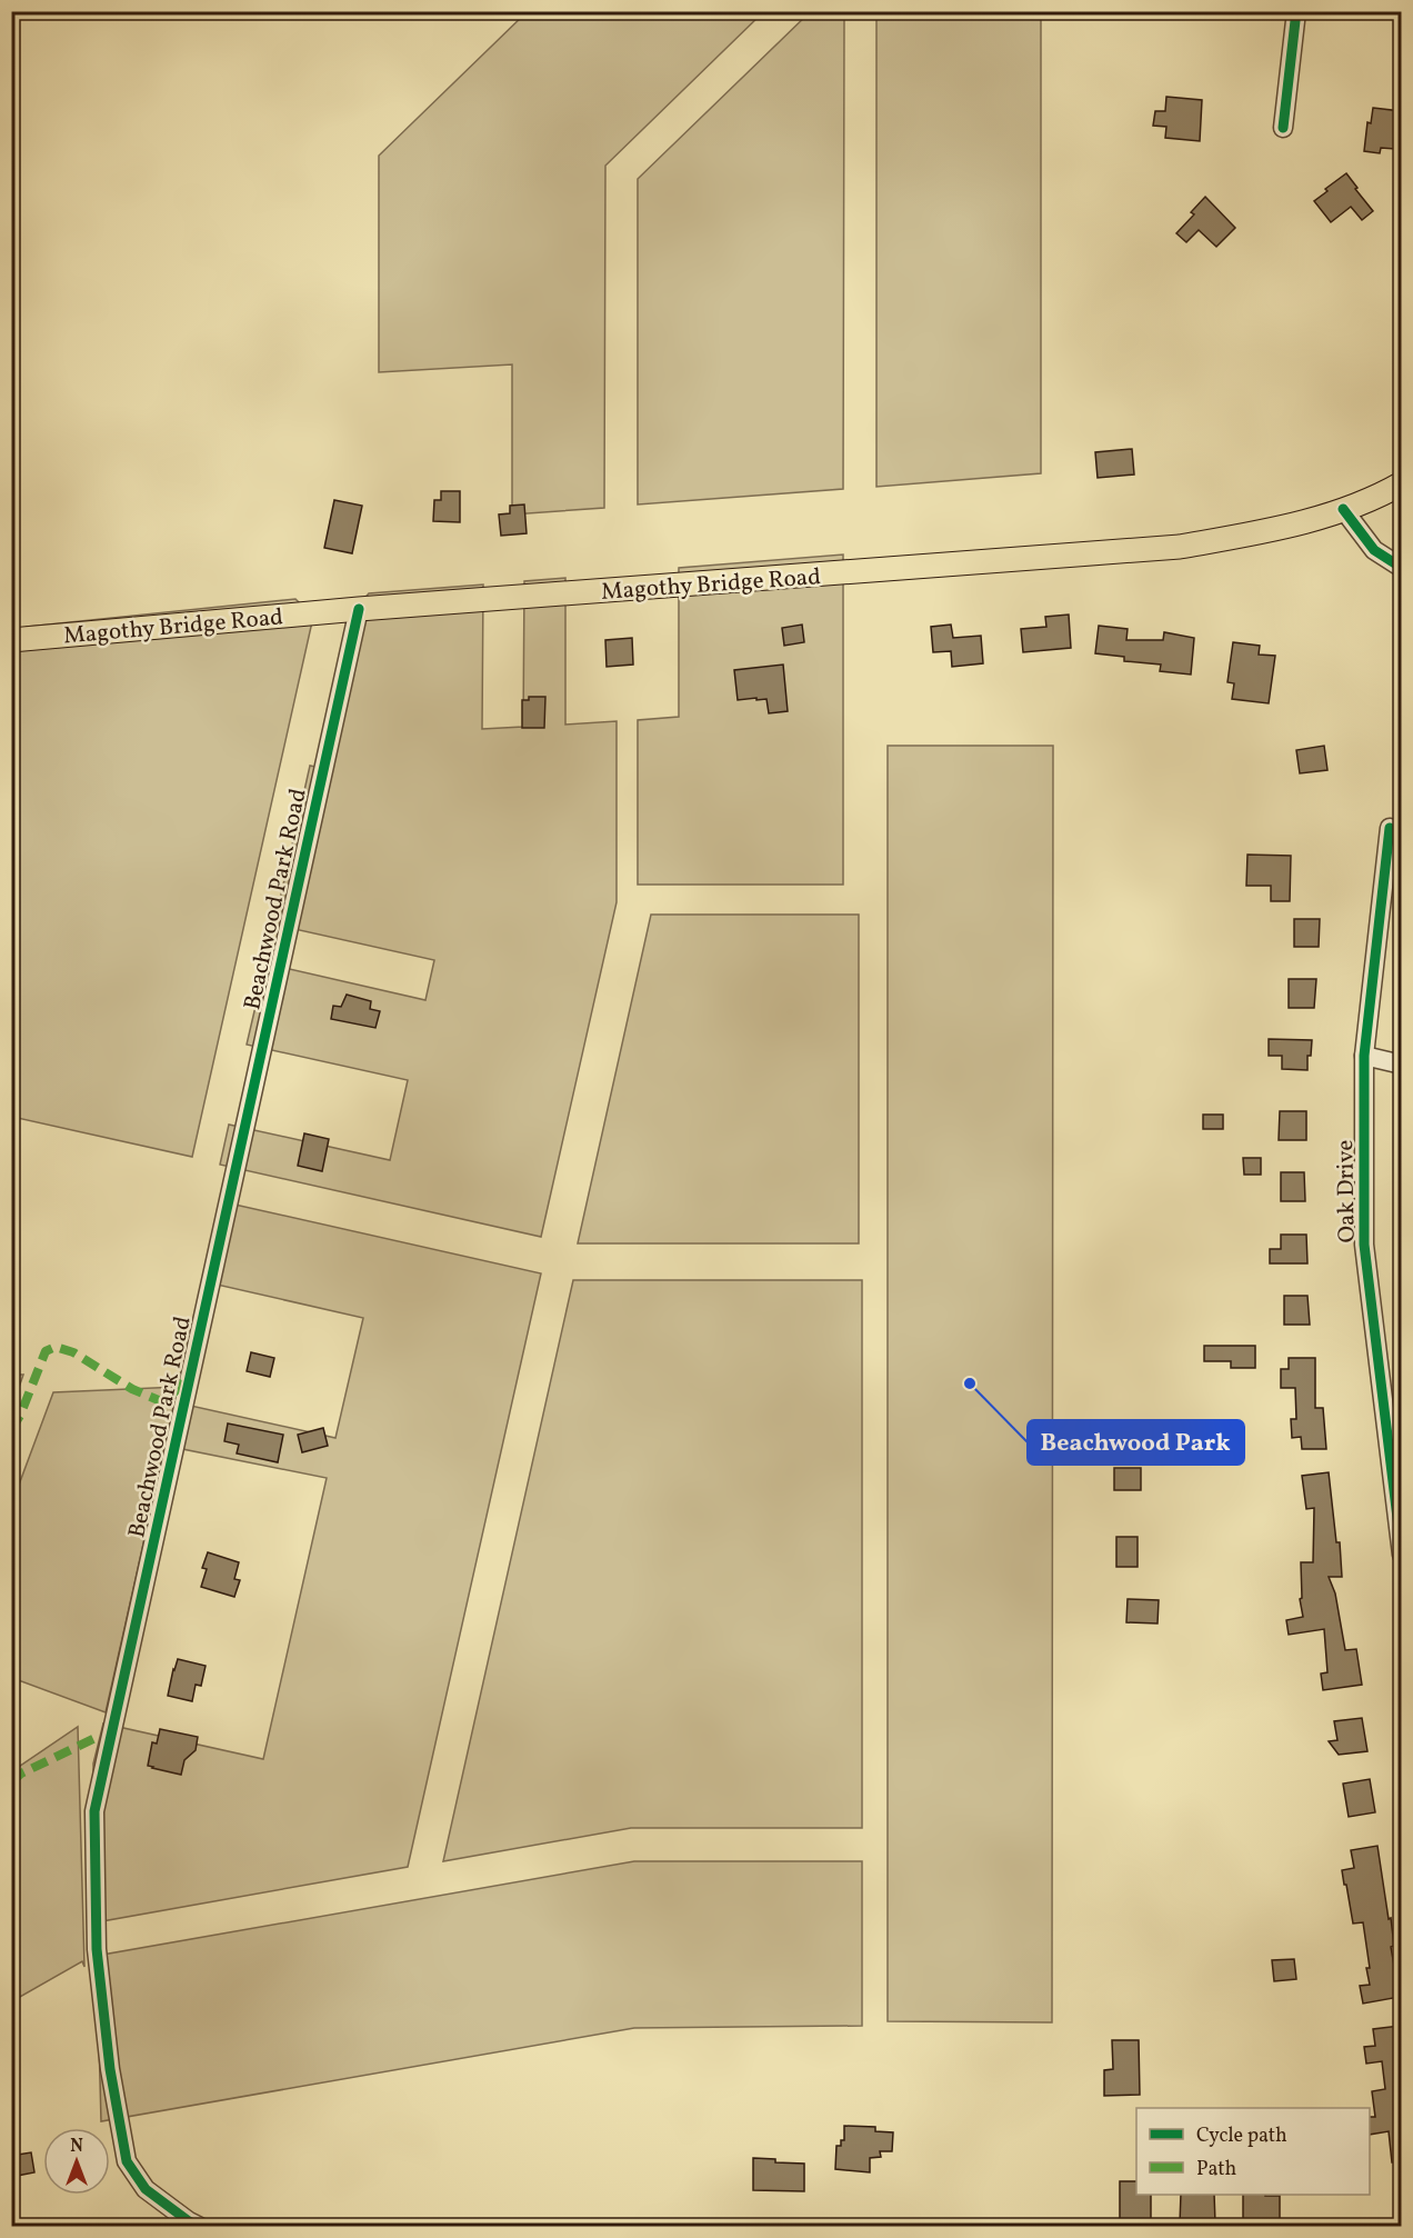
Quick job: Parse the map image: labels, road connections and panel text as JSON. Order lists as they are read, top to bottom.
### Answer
{
  "streets": {
    "main road": ["Magothy Bridge Road"],
    "street": ["Beachwood Park Road", "Oak Drive"]
  },
  "crossings": [
    ["Magothy Bridge Road", "Beachwood Park Road"]
  ],
  "places": ["Beachwood Park"],
  "legend": ["Cycle path", "Path"],
  "north": "top"
}
